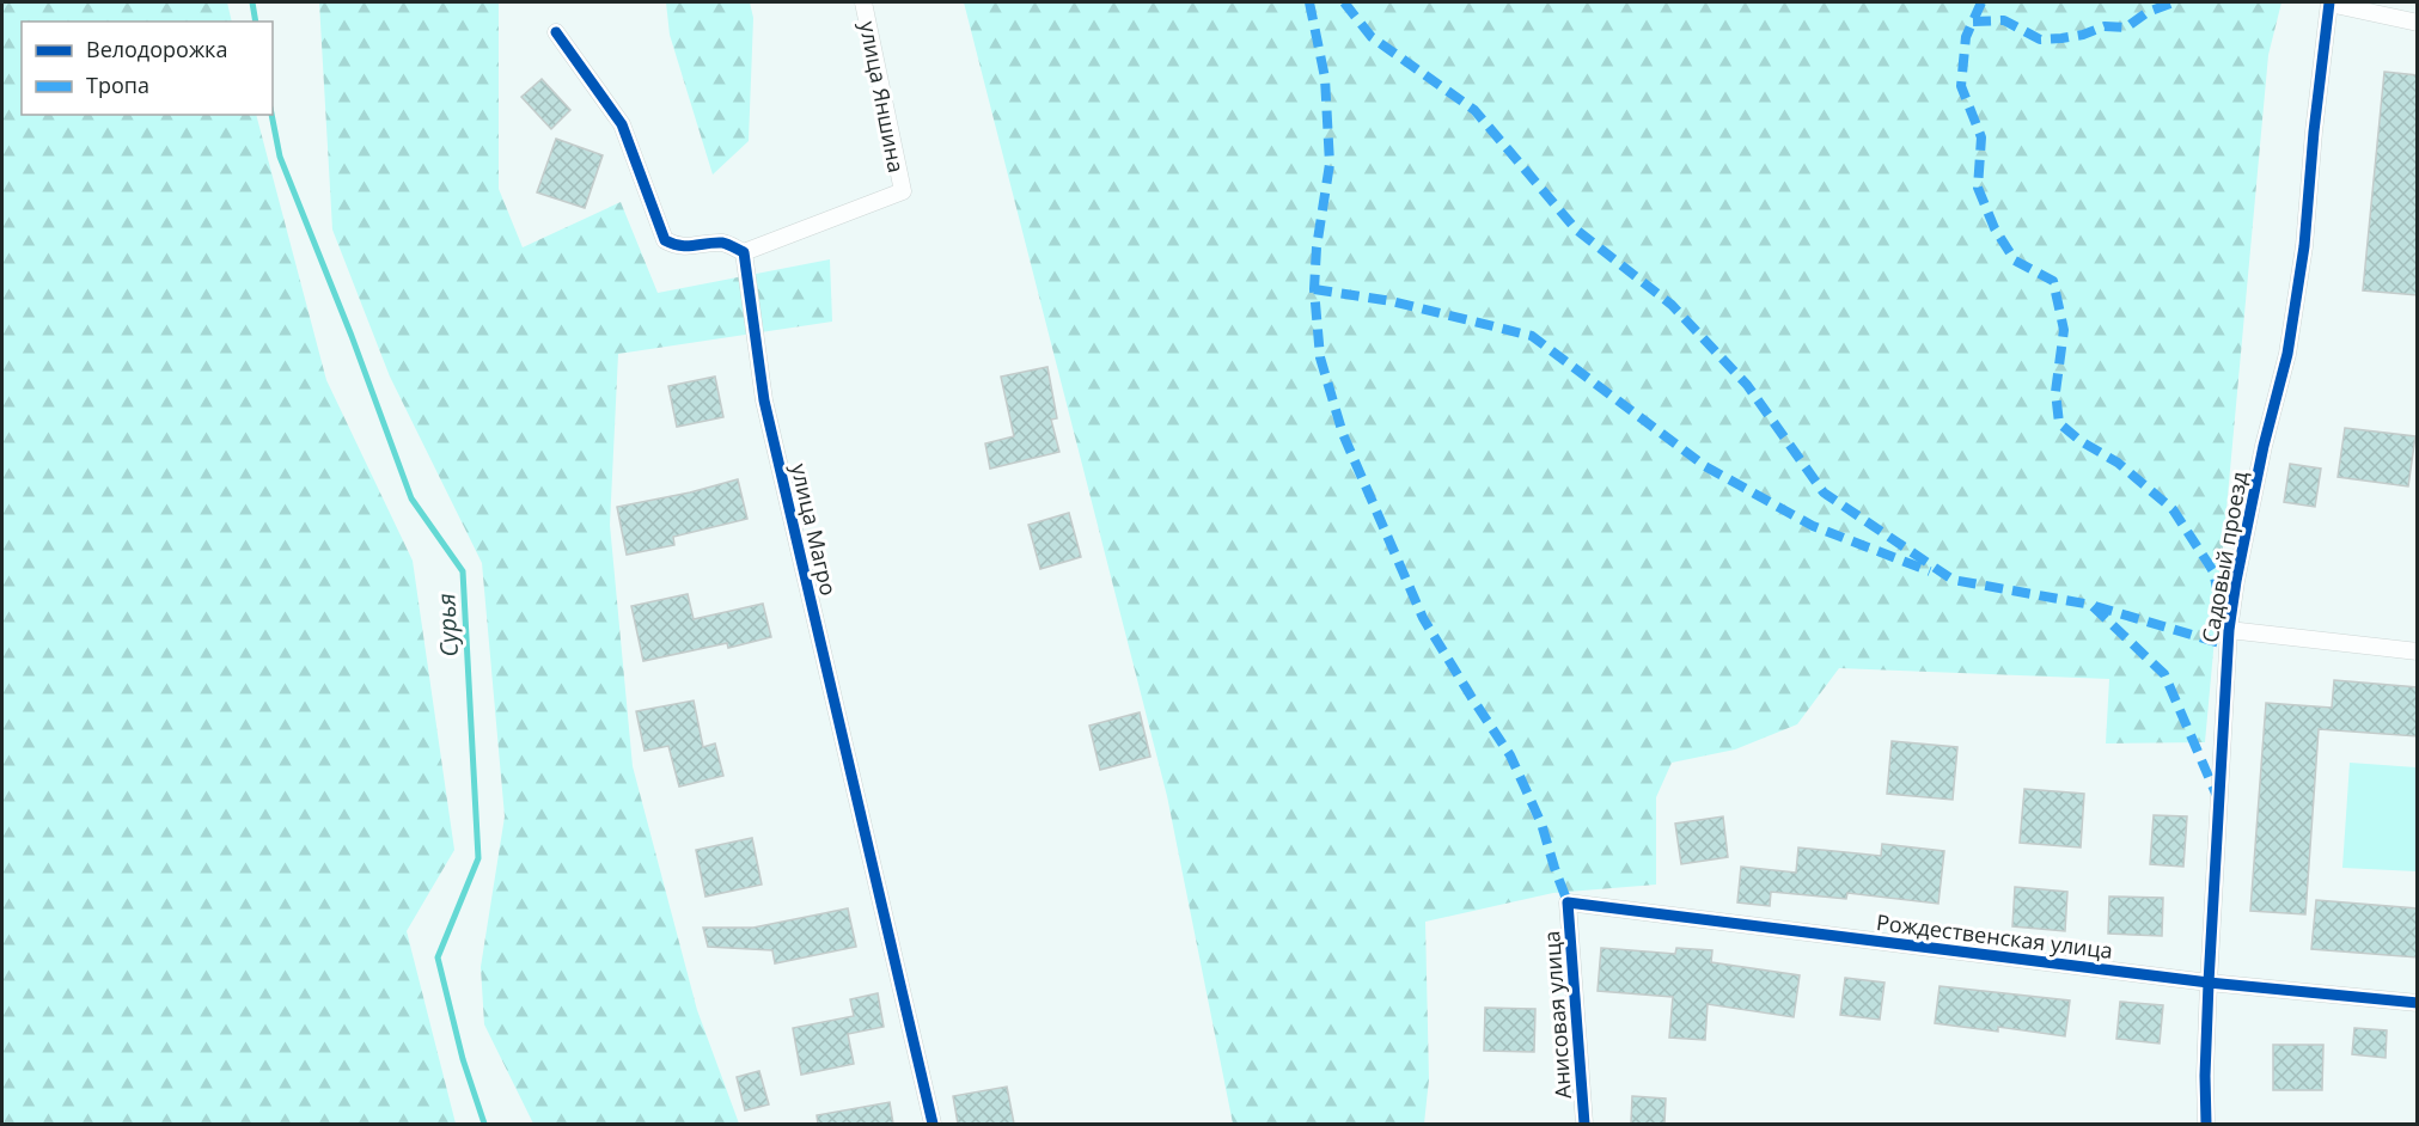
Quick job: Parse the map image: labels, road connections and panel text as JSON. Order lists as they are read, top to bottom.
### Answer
{
  "streets": {
    "street": [
      "улица Яншина",
      "улица Магро",
      "Садовый проезд",
      "Рождественская улица",
      "Анисовая улица"
    ]
  },
  "crossings": [
    ["улица Яншина", "улица Магро"],
    ["Садовый проезд", "Рождественская улица"],
    ["Рождественская улица", "Анисовая улица"]
  ],
  "water": ["Сурья"],
  "legend": ["Велодорожка", "Тропа"]
}
